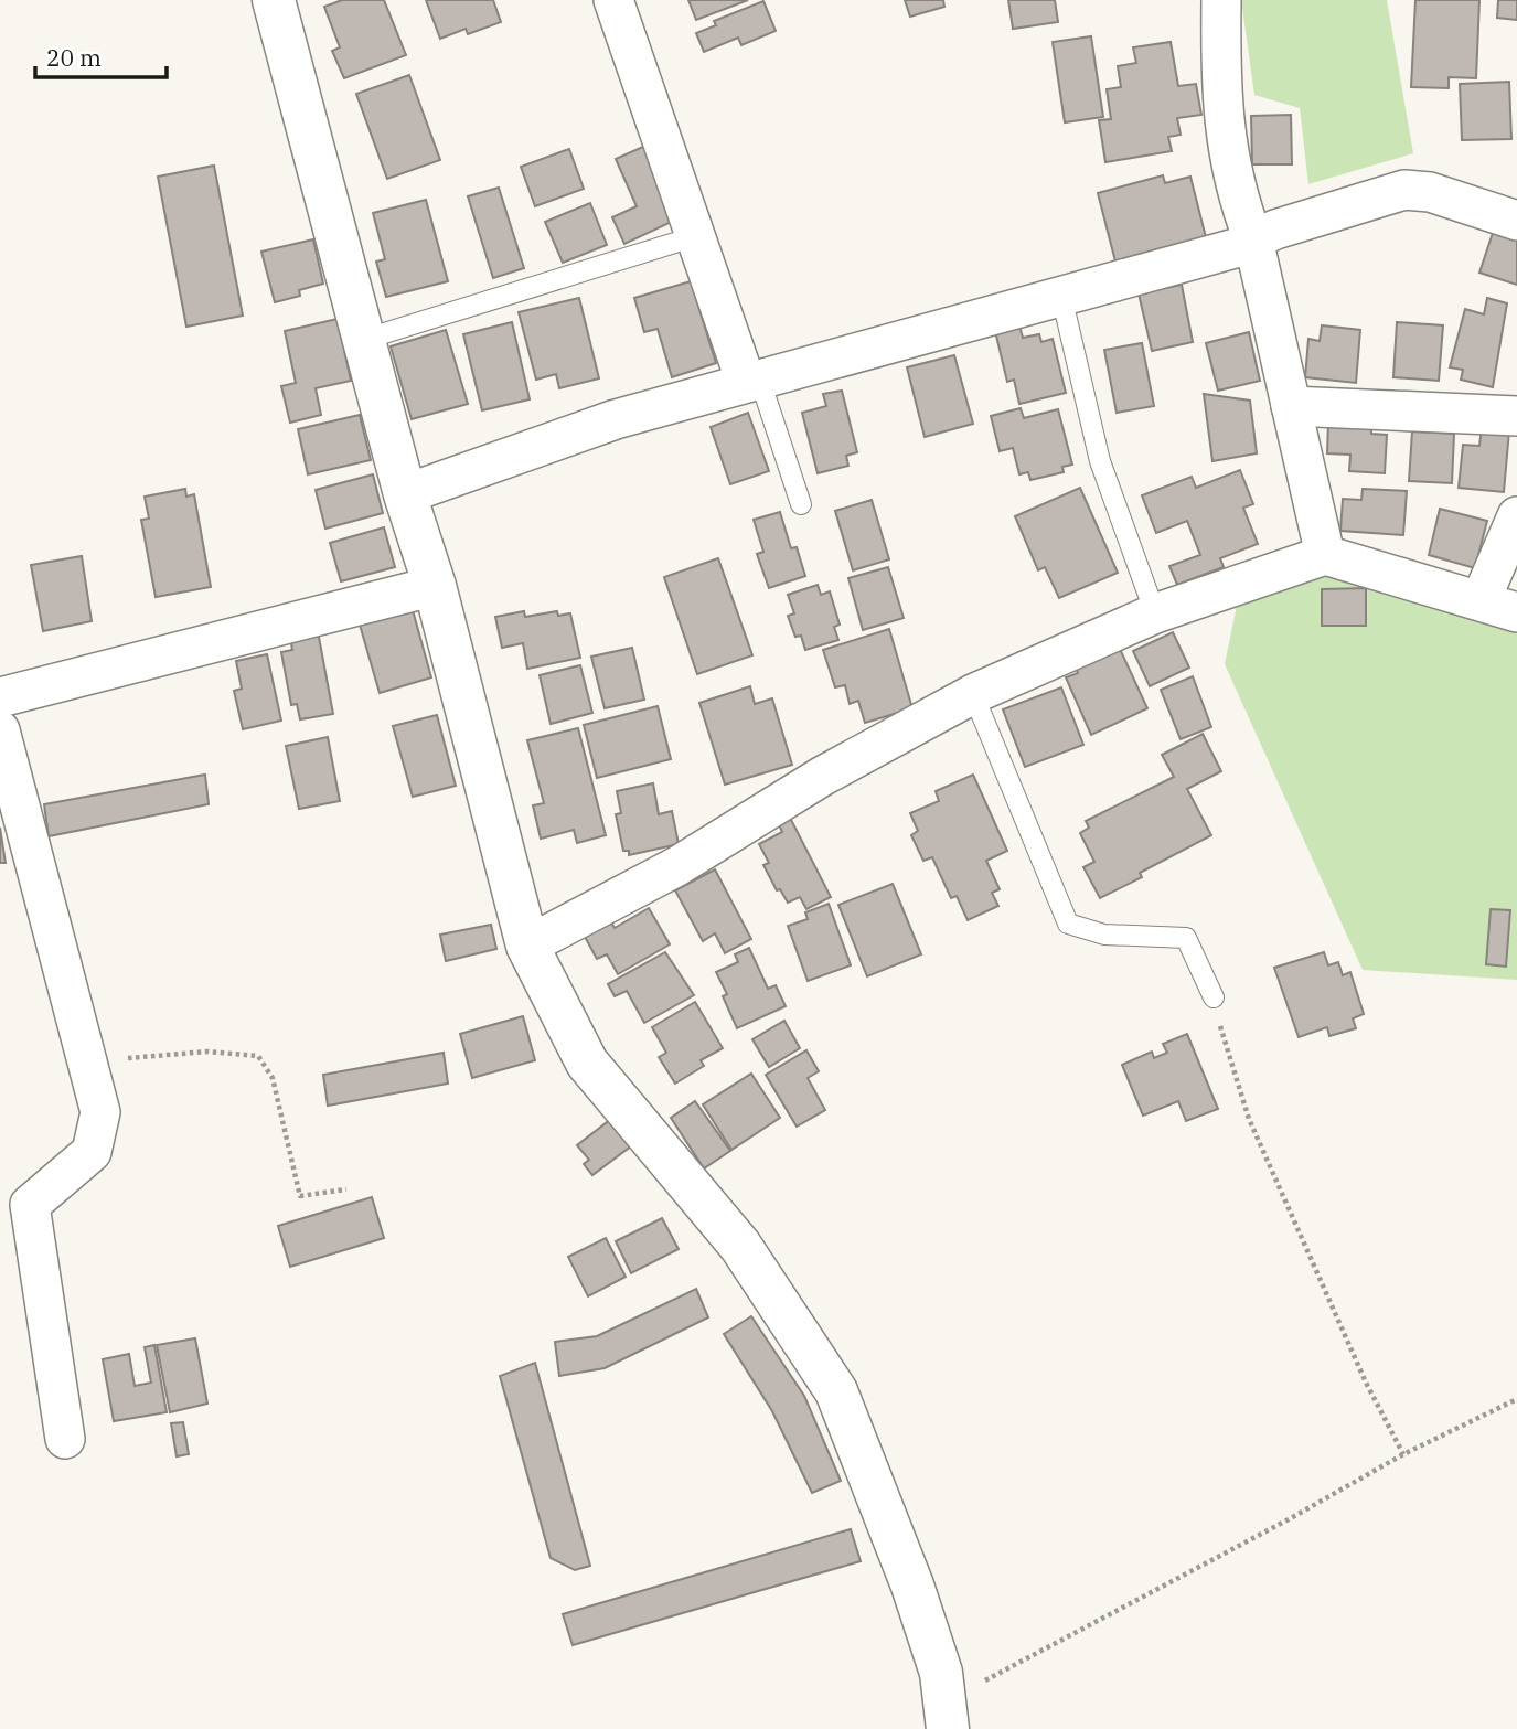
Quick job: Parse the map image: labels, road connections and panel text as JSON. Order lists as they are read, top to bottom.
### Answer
{
  "scale_bar": "20 m"
}
